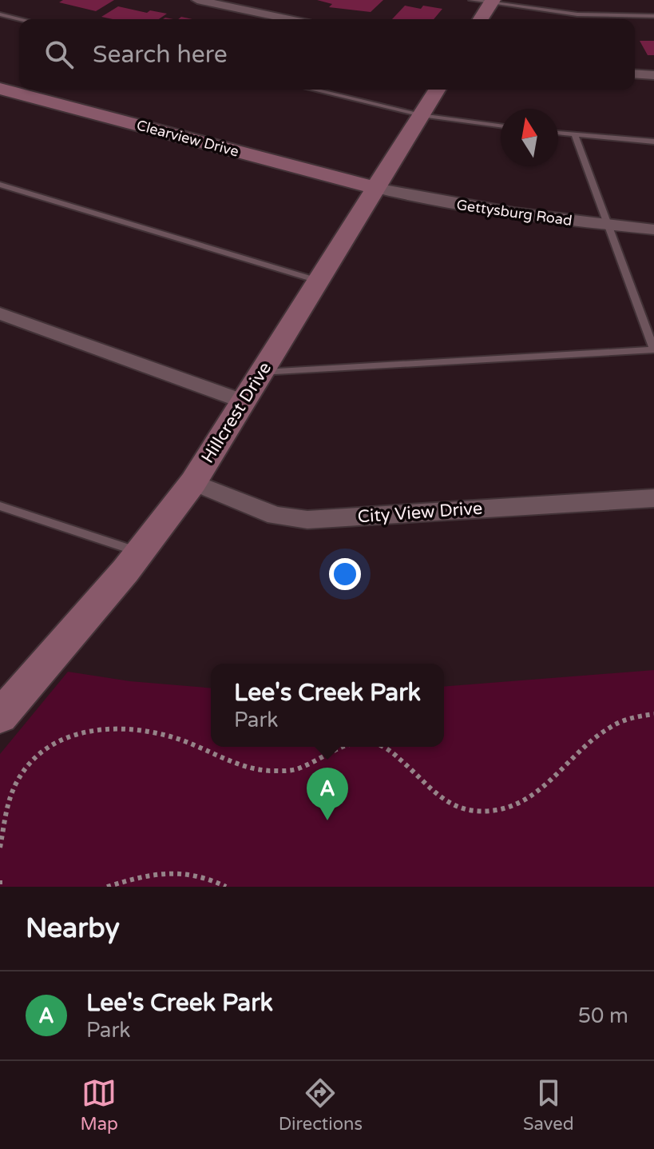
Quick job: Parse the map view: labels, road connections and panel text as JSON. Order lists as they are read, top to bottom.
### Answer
{
  "streets": {
    "street": [
      "Clearview Drive",
      "Gettysburg Road",
      "Hillcrest Drive",
      "City View Drive"
    ]
  },
  "crossings": [
    ["Clearview Drive", "Gettysburg Road"],
    ["Clearview Drive", "Hillcrest Drive"],
    ["Gettysburg Road", "Hillcrest Drive"],
    ["Hillcrest Drive", "City View Drive"]
  ],
  "north": "top",
  "page": {
    "search": "Search here",
    "popup": ["Lee's Creek Park", "Park"],
    "pins": "A",
    "heading": "Nearby",
    "list": [
      {
        "mark": "A",
        "name": "Lee's Creek Park",
        "note": "Park",
        "value": "50 m"
      }
    ],
    "nav": ["Map", "Directions", "Saved"]
  }
}
